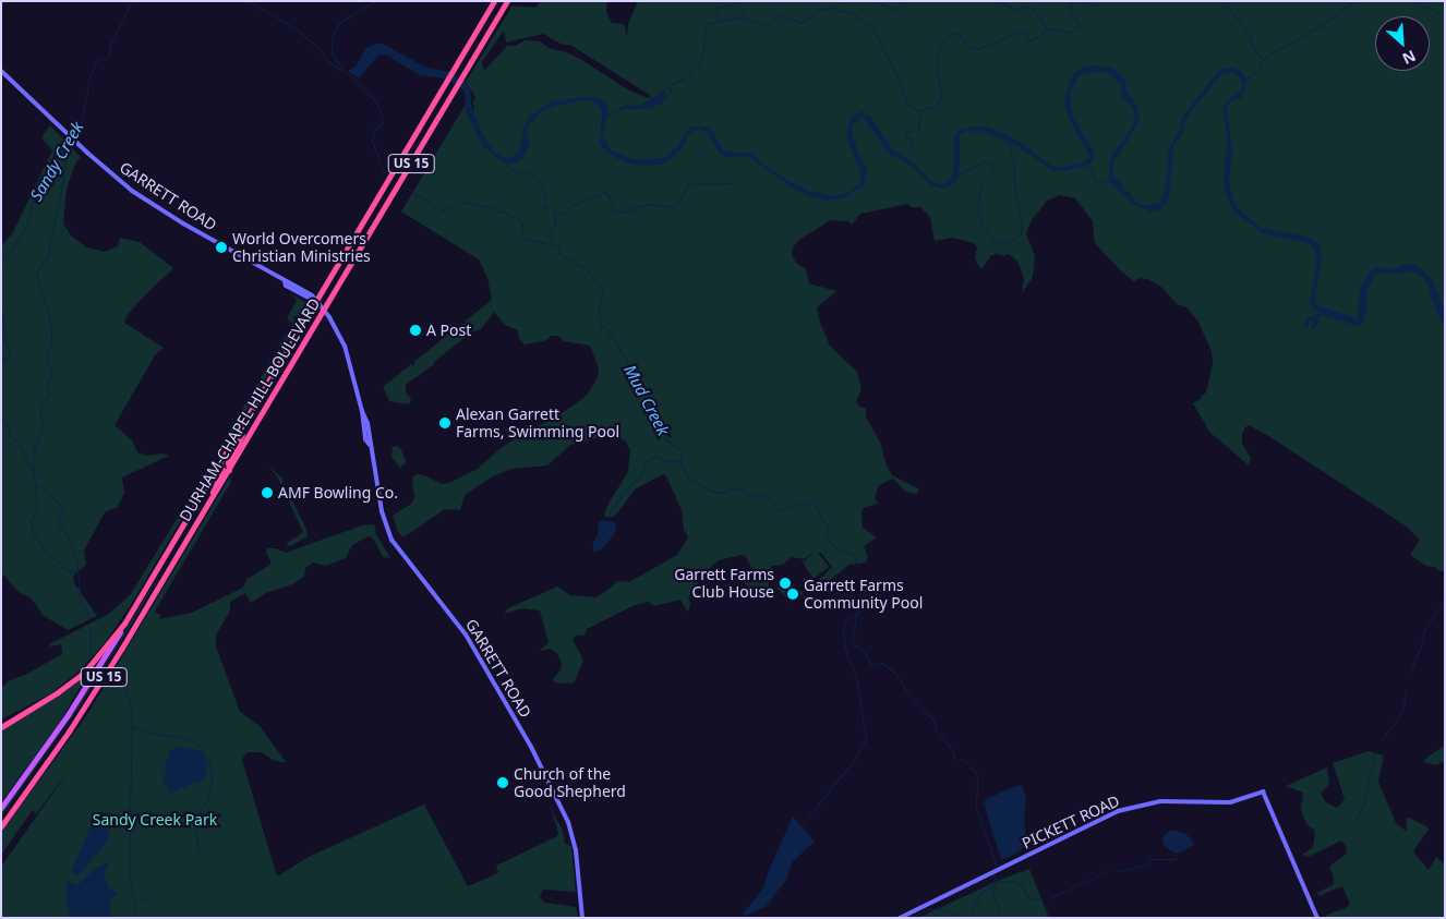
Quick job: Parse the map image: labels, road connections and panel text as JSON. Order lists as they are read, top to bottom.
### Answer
{
  "streets": {
    "highway": ["US 15", "DURHAM-CHAPEL HILL BOULEVARD"],
    "street": ["GARRETT ROAD", "PICKETT ROAD"]
  },
  "crossings": [
    ["US 15", "DURHAM-CHAPEL HILL BOULEVARD"],
    ["GARRETT ROAD", "DURHAM-CHAPEL HILL BOULEVARD"]
  ],
  "water": ["Sandy Creek", "Mud Creek"],
  "parks": ["Sandy Creek Park"],
  "places": [
    "World Overcomers Christian Ministries",
    "A Post",
    "Alexan Garrett Farms, Swimming Pool",
    "AMF Bowling Co.",
    "Garrett Farms Club House",
    "Garrett Farms Community Pool",
    "Church of the Good Shepherd"
  ],
  "north": "bottom right"
}
